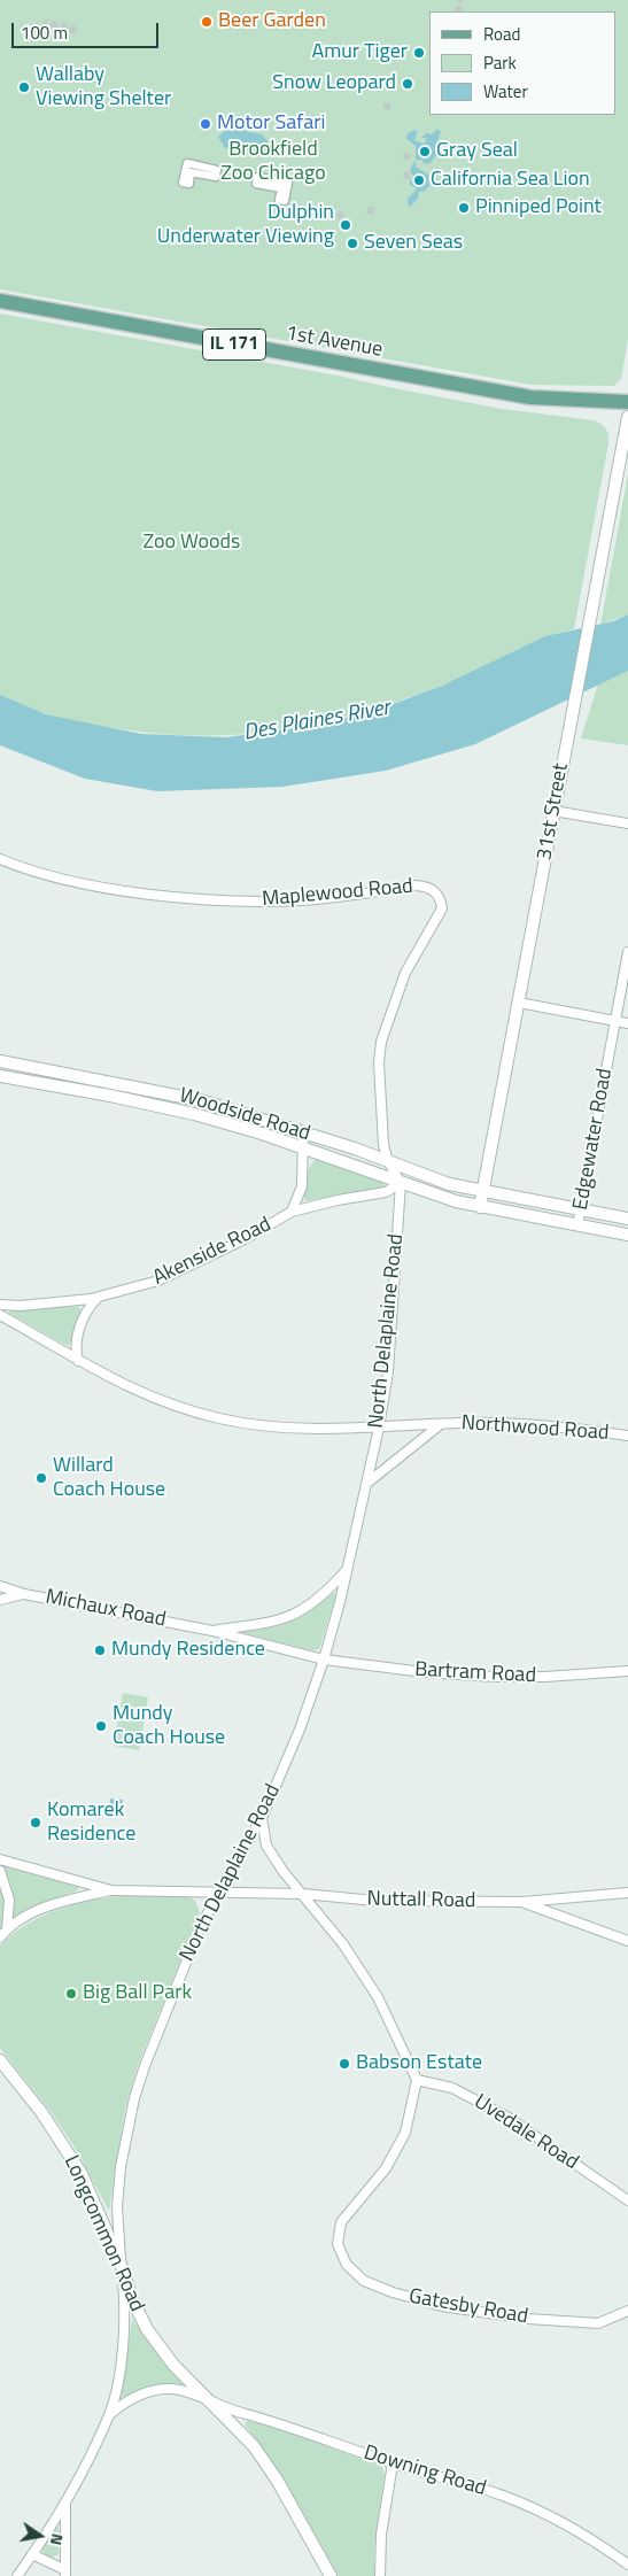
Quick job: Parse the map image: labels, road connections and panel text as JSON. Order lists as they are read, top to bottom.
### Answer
{
  "streets": {
    "main road": ["1st Avenue", "IL 171"],
    "street": [
      "31st Street",
      "Maplewood Road",
      "Woodside Road",
      "Edgewater Road",
      "Akenside Road",
      "North Delaplaine Road",
      "Northwood Road",
      "Michaux Road",
      "Bartram Road",
      "Nuttall Road",
      "Uvedale Road",
      "Longcommon Road",
      "Gatesby Road",
      "Downing Road"
    ]
  },
  "crossings": [
    ["31st Street", "Woodside Road"],
    ["Maplewood Road", "Woodside Road"],
    ["Maplewood Road", "Akenside Road"],
    ["Maplewood Road", "North Delaplaine Road"],
    ["Woodside Road", "Edgewater Road"],
    ["Woodside Road", "Akenside Road"],
    ["Woodside Road", "North Delaplaine Road"],
    ["Akenside Road", "North Delaplaine Road"],
    ["North Delaplaine Road", "Northwood Road"],
    ["North Delaplaine Road", "Michaux Road"],
    ["North Delaplaine Road", "Bartram Road"],
    ["North Delaplaine Road", "Longcommon Road"],
    ["Michaux Road", "Bartram Road"],
    ["Uvedale Road", "Gatesby Road"],
    ["Longcommon Road", "Downing Road"]
  ],
  "water": ["Des Plaines River"],
  "parks": ["Brookfield Zoo Chicago", "Zoo Woods"],
  "places": [
    "Beer Garden",
    "Amur Tiger",
    "Snow Leopard",
    "Wallaby Viewing Shelter",
    "Motor Safari",
    "Gray Seal",
    "California Sea Lion",
    "Pinniped Point",
    "Dulphin Underwater Viewing",
    "Seven Seas",
    "Willard Coach House",
    "Mundy Residence",
    "Mundy Coach House",
    "Komarek Residence",
    "Big Ball Park",
    "Babson Estate"
  ],
  "legend": ["Road", "Park", "Water"],
  "scale_bar": "100 m",
  "north": "right"
}
